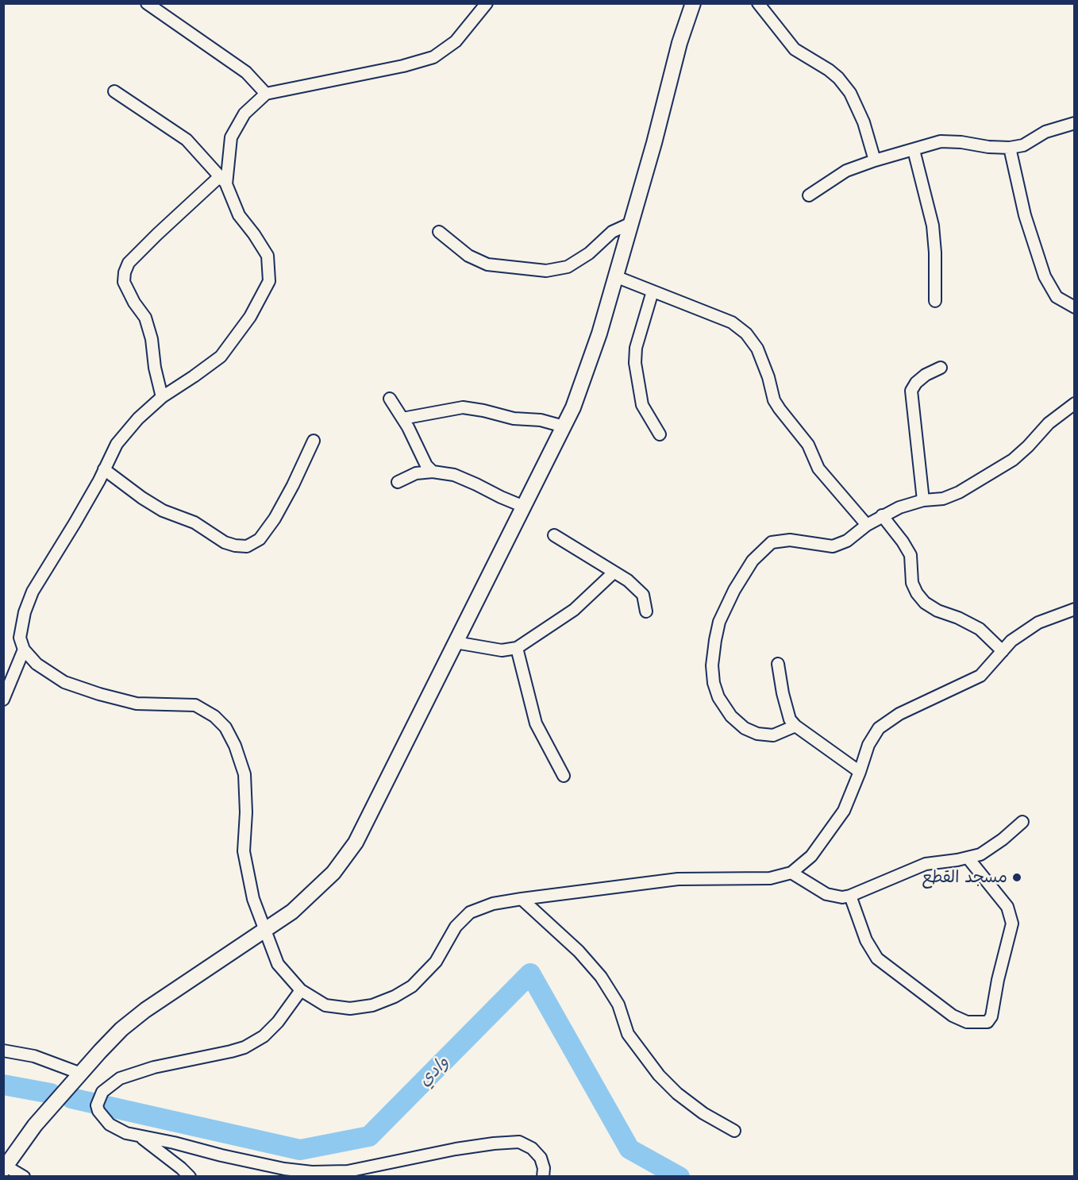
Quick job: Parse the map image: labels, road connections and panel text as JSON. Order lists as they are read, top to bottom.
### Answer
{
  "water": ["وادي"],
  "places": ["مسجد القطع"]
}
